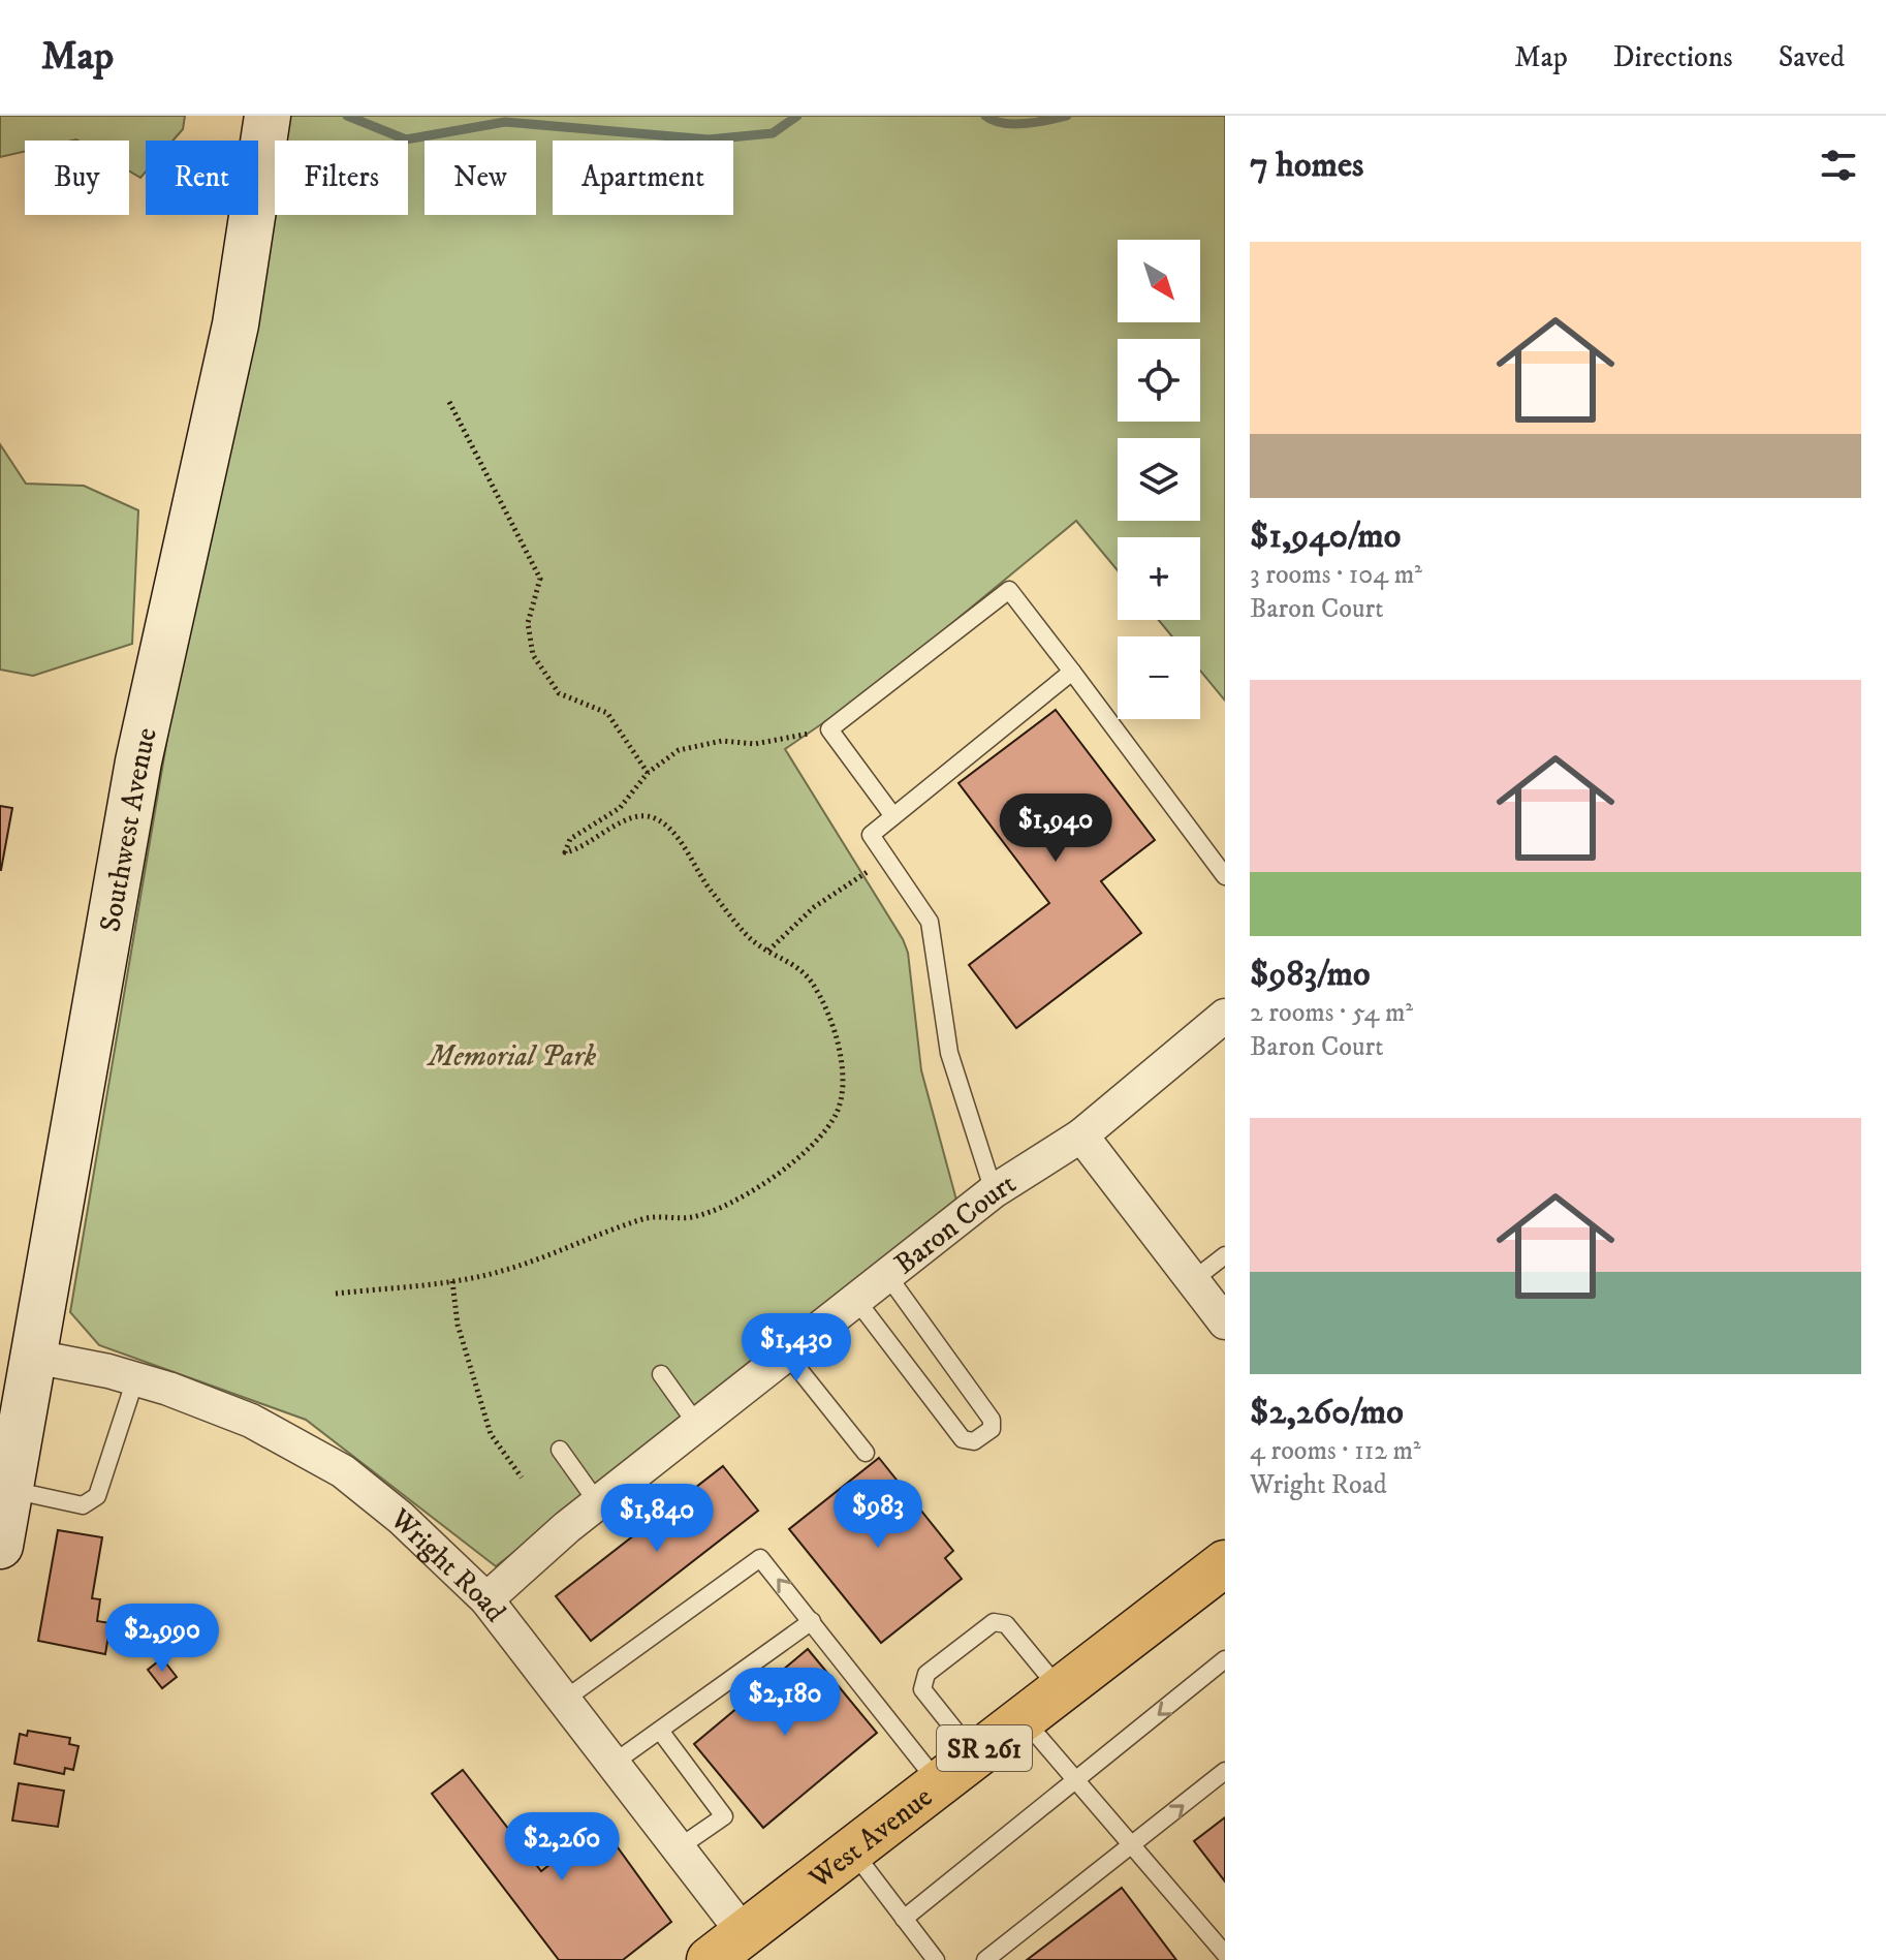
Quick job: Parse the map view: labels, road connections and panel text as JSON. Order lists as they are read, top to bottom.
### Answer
{
  "streets": {
    "main road": ["SR 261", "West Avenue"],
    "street": ["Southwest Avenue", "Baron Court", "Wright Road"]
  },
  "crossings": [
    ["Southwest Avenue", "Wright Road"],
    ["Baron Court", "Wright Road"],
    ["Wright Road", "West Avenue"]
  ],
  "parks": ["Memorial Park"],
  "north": "bottom right",
  "page": {
    "header": "Map",
    "nav": ["Map", "Directions", "Saved"],
    "heading": "7 homes",
    "chip": [
      "Buy",
      "Rent",
      "Filters",
      "New",
      "Apartment"
    ],
    "list": [
      {
        "name": "$1,940/mo",
        "note": "3 rooms · 104 m² · Baron Court"
      },
      {
        "name": "$983/mo",
        "note": "2 rooms · 54 m² · Baron Court"
      },
      {
        "name": "$2,260/mo",
        "note": "4 rooms · 112 m² · Wright Road"
      }
    ],
    "map_buttons": ["+", "−"],
    "price": [
      "$1,940",
      "$1,430",
      "$983",
      "$1,840",
      "$2,990",
      "$2,180",
      "$2,260"
    ]
  }
}
